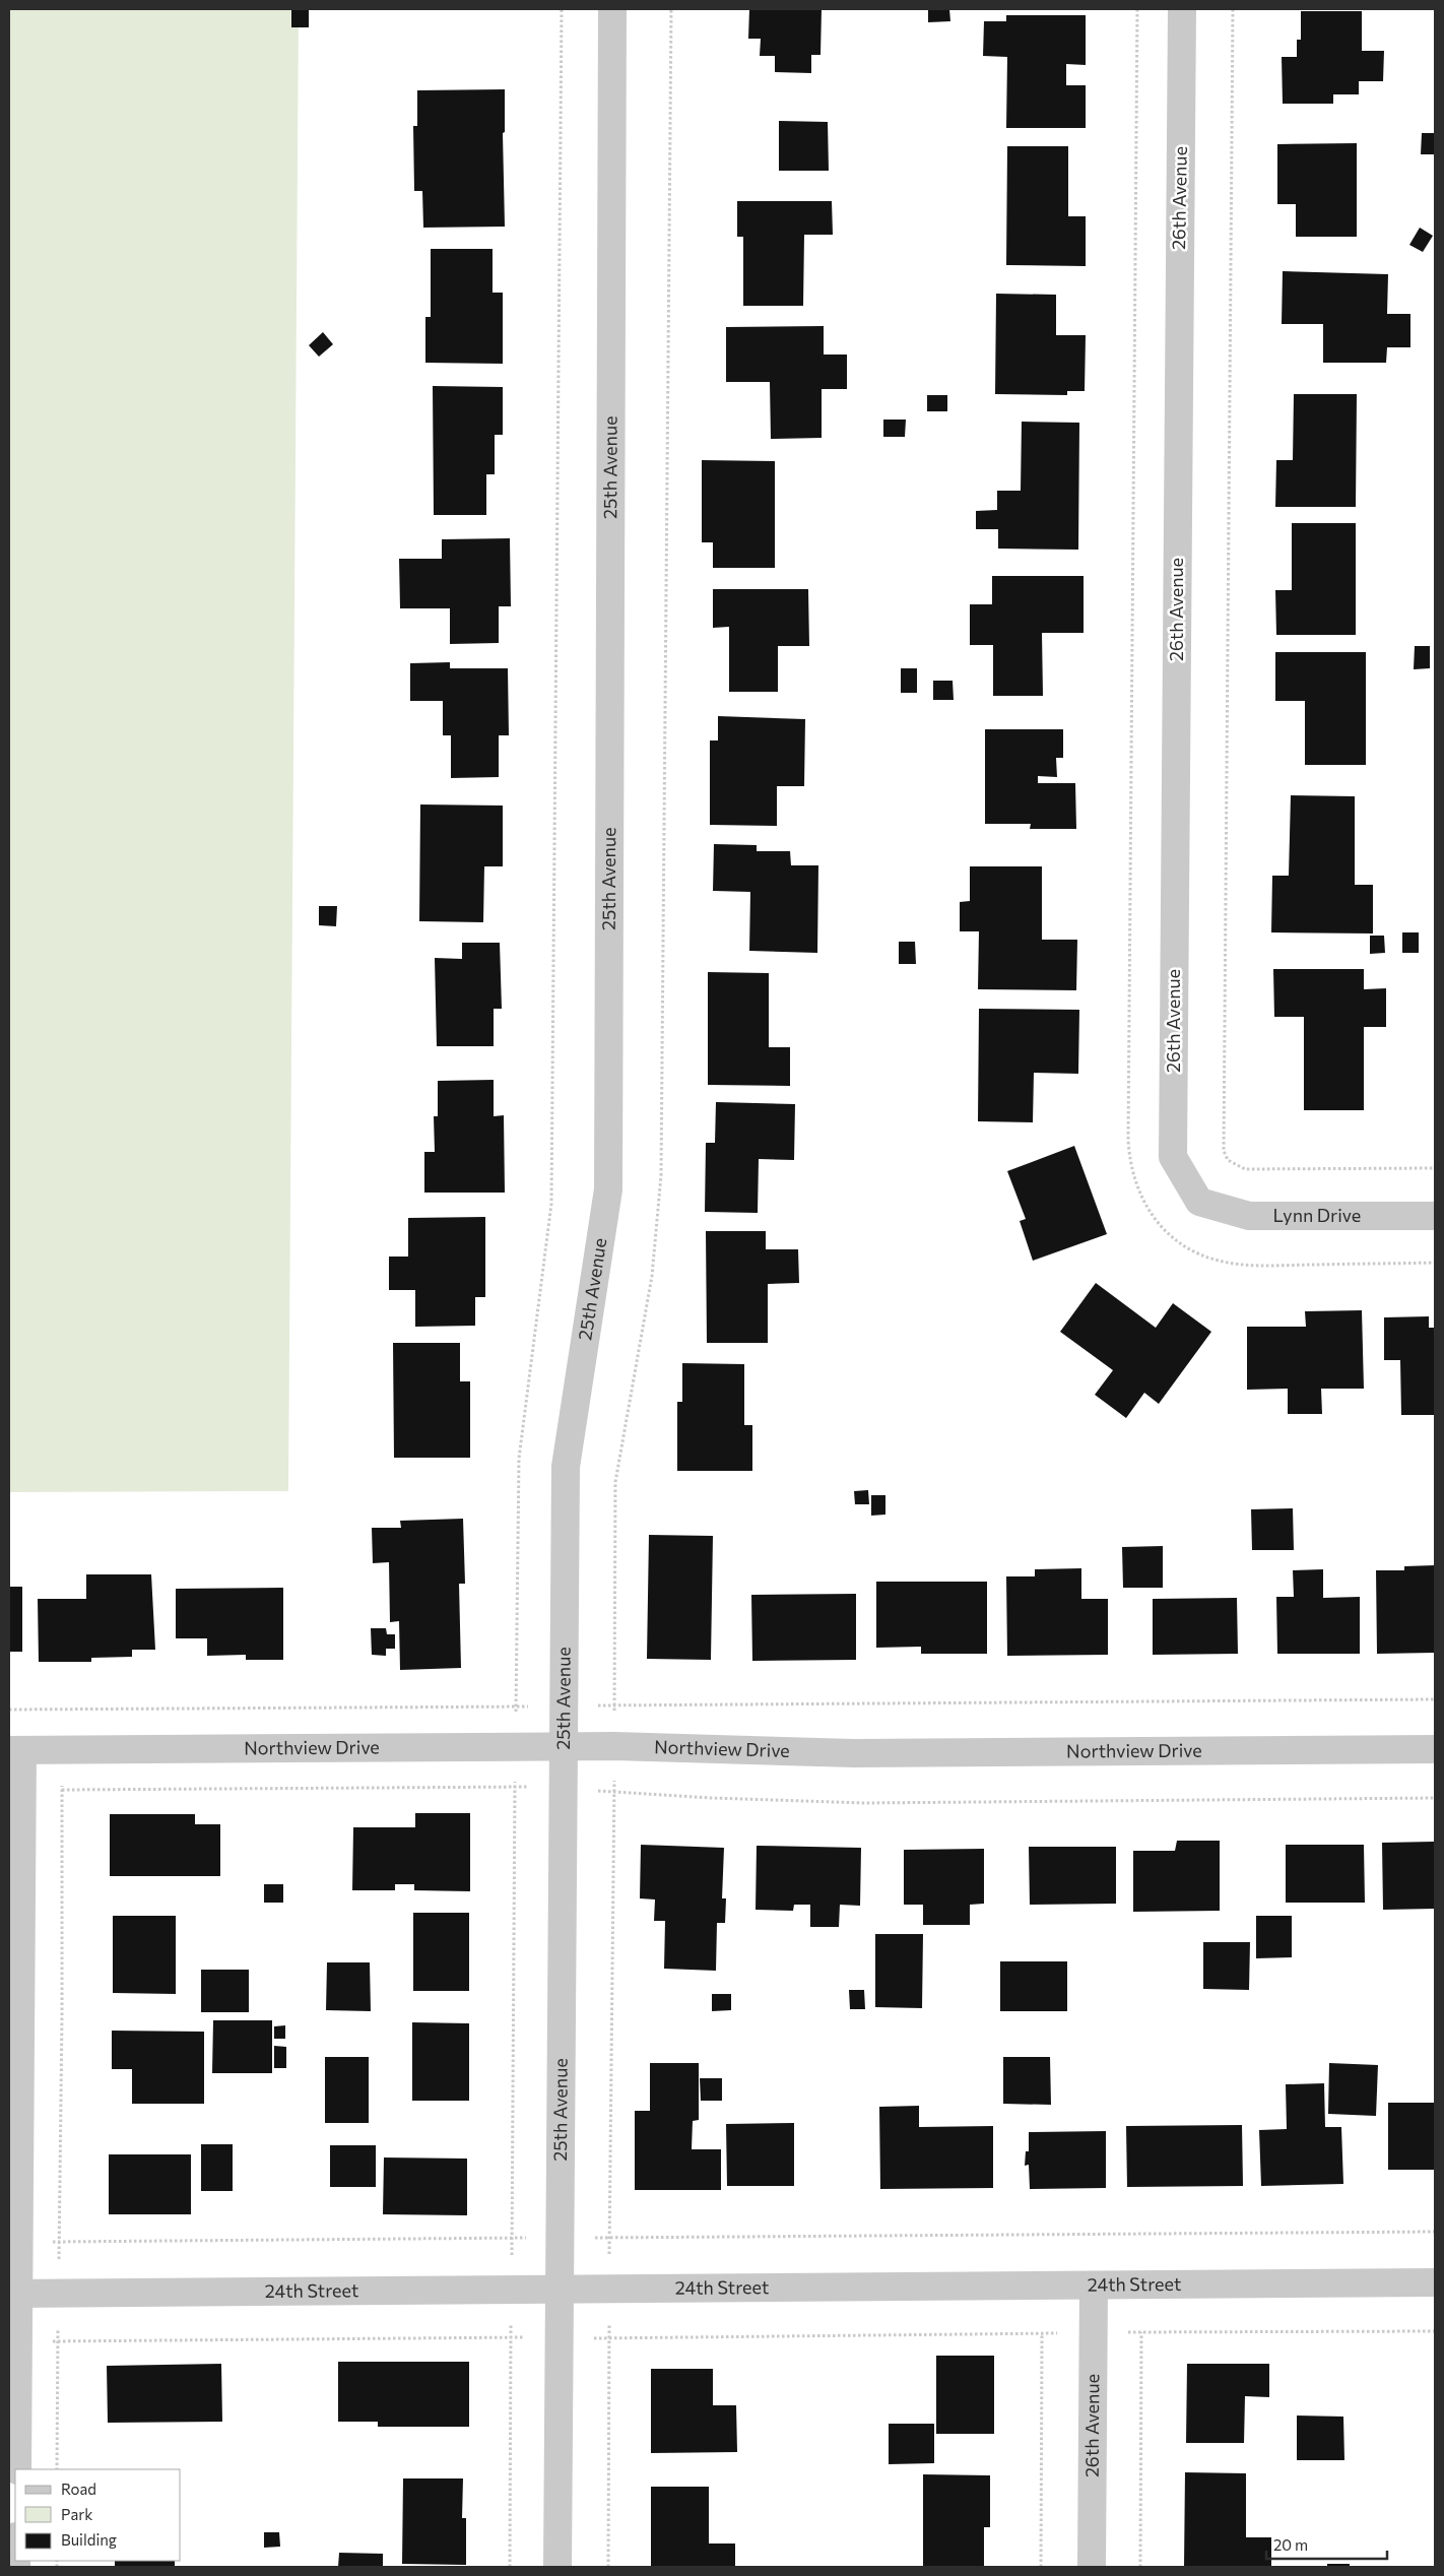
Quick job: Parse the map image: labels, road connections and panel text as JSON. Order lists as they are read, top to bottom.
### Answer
{
  "streets": {
    "street": [
      "26th Avenue",
      "25th Avenue",
      "Lynn Drive",
      "Northview Drive",
      "24th Street"
    ]
  },
  "crossings": [
    ["26th Avenue", "Lynn Drive"],
    ["26th Avenue", "24th Street"],
    ["25th Avenue", "Northview Drive"],
    ["25th Avenue", "24th Street"]
  ],
  "legend": ["Road", "Park", "Building"],
  "scale_bar": "20 m"
}
